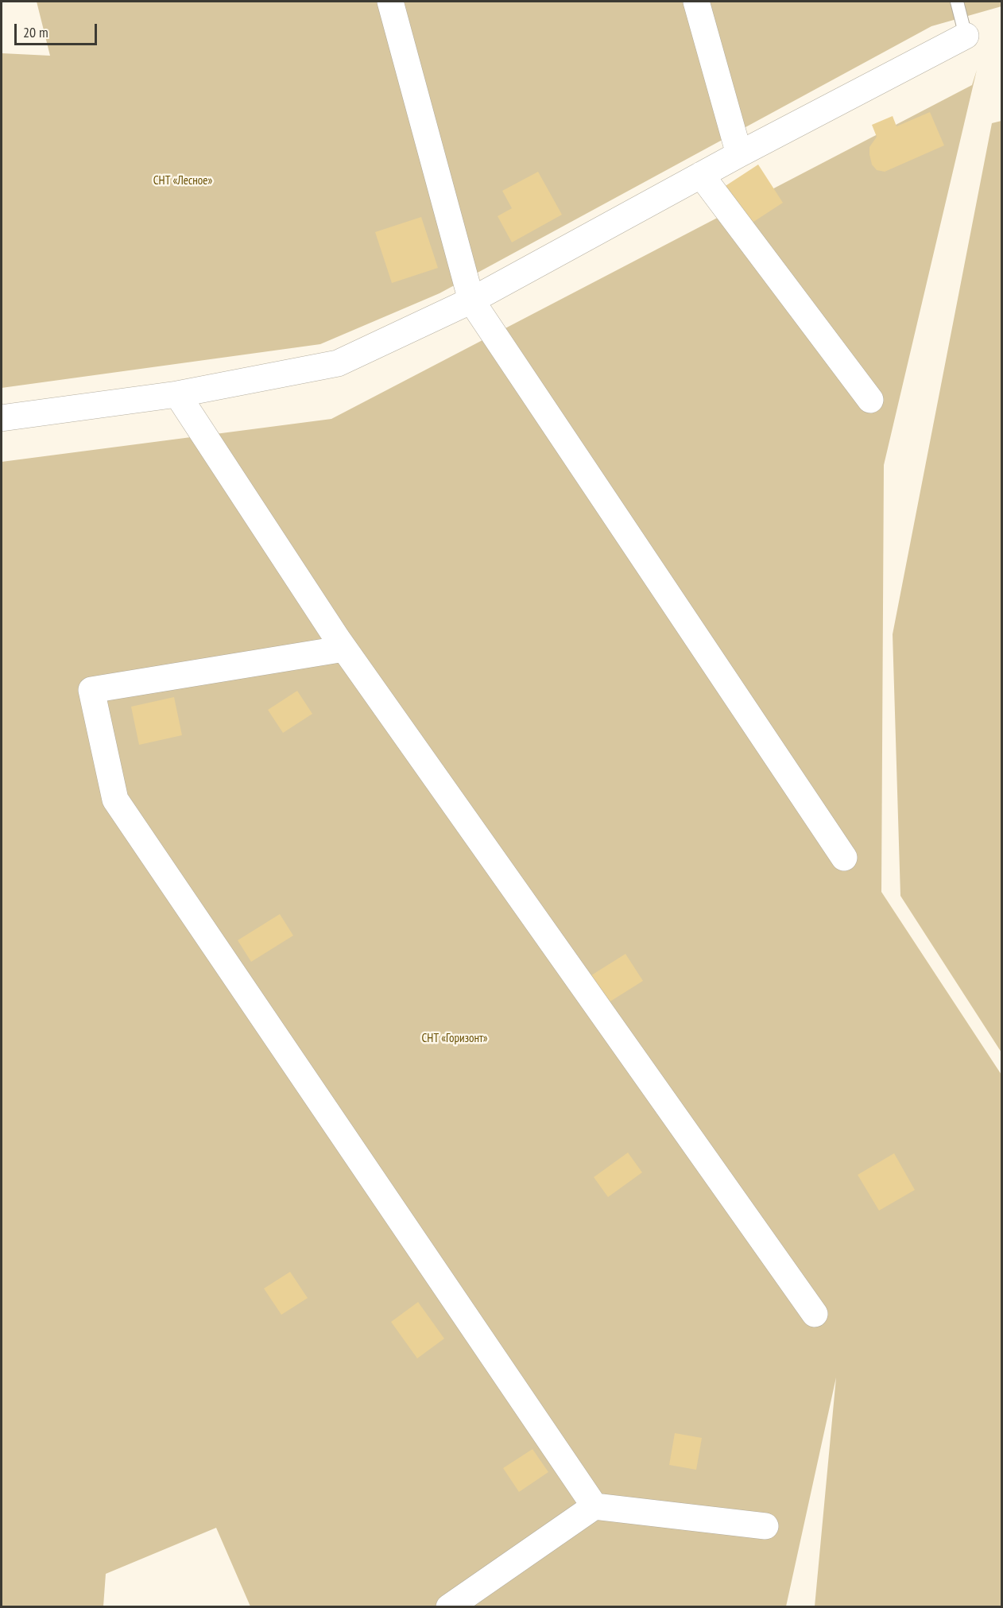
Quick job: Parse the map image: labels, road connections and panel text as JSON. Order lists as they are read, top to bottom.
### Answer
{
  "parks": ["СНТ «Лесное»", "СНТ «Горизонт»"],
  "scale_bar": "20 m"
}
